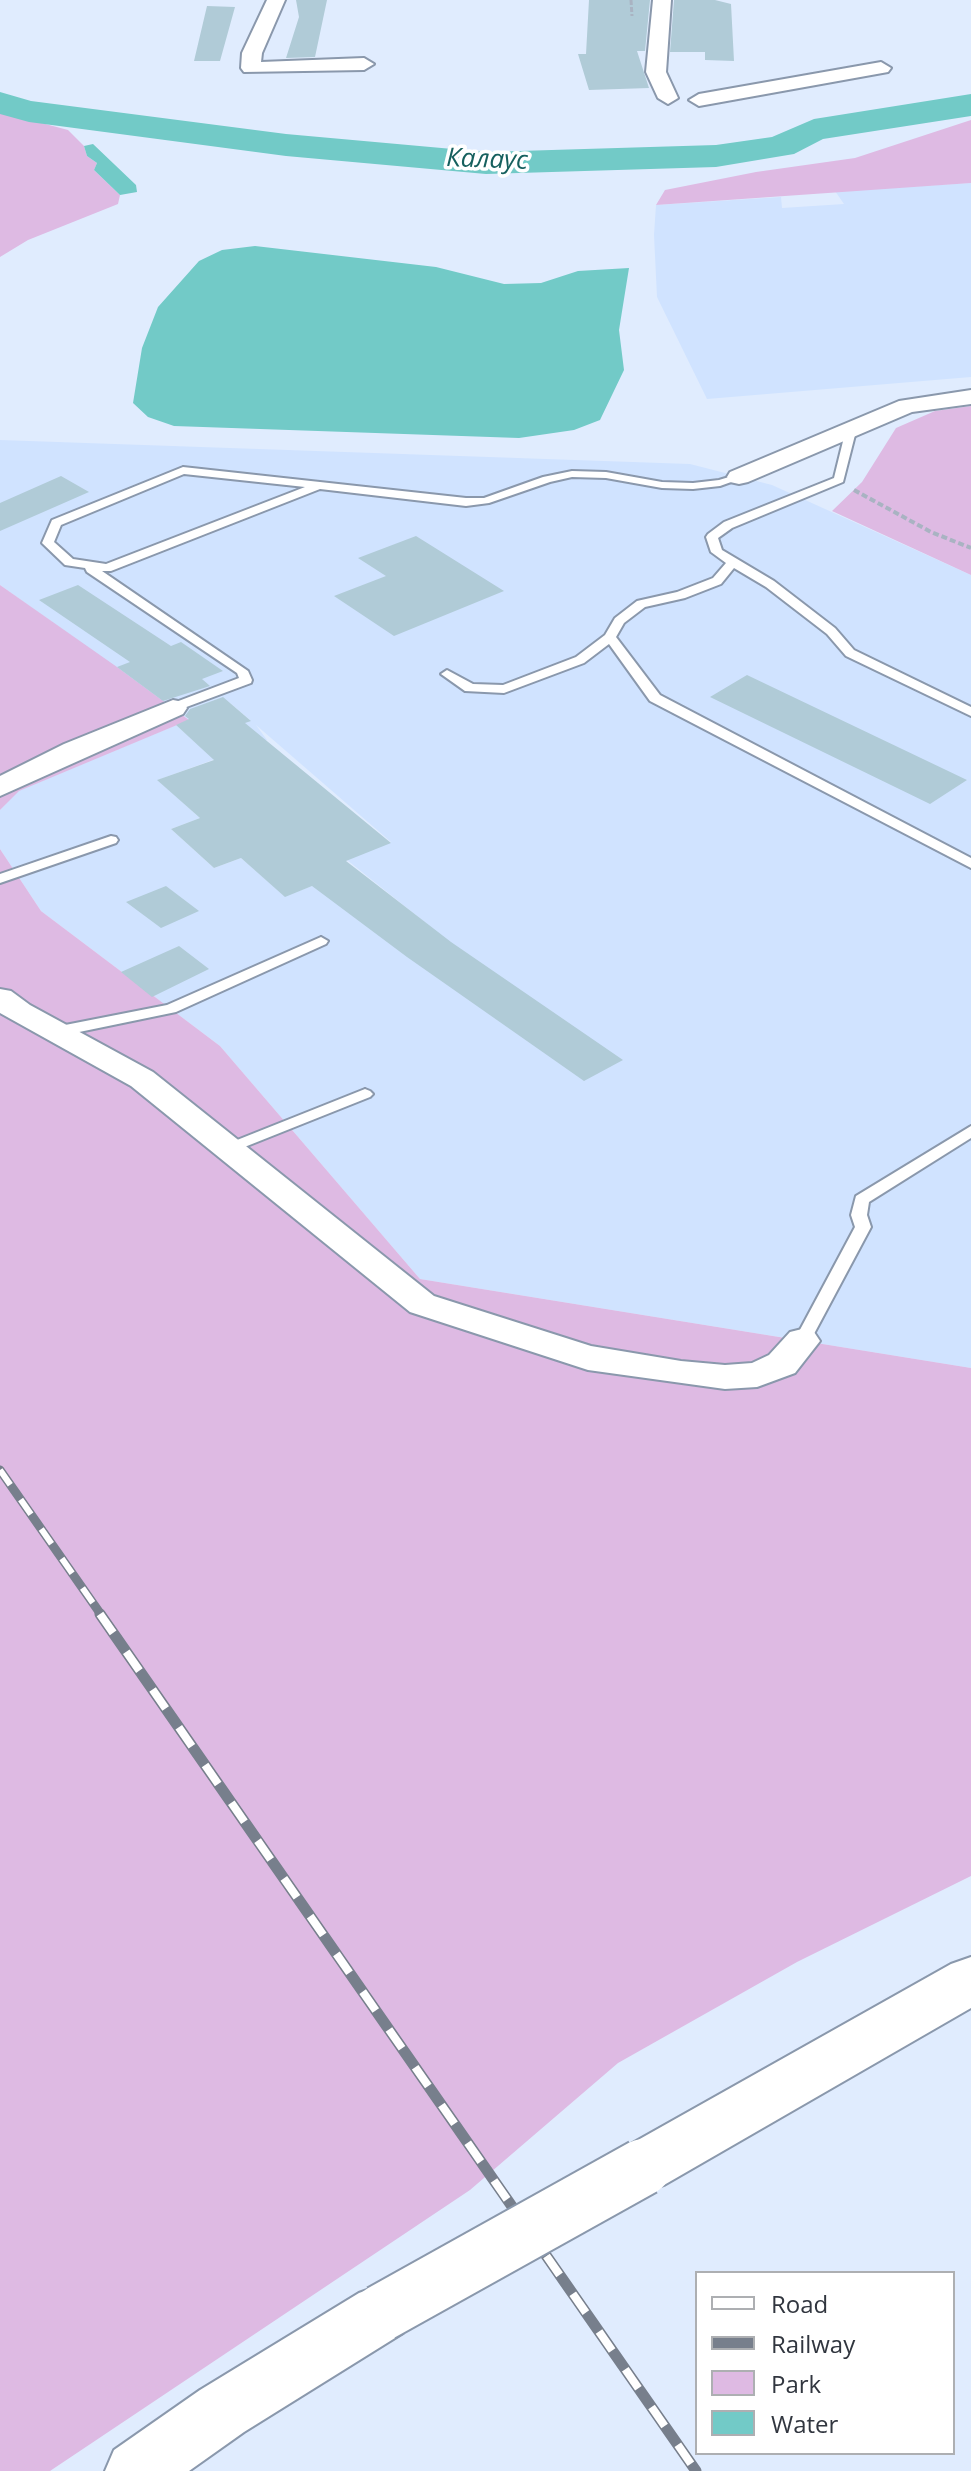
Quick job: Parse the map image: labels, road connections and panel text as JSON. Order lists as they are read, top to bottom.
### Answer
{
  "water": ["Калаус"],
  "legend": [
    "Road",
    "Railway",
    "Park",
    "Water"
  ]
}
